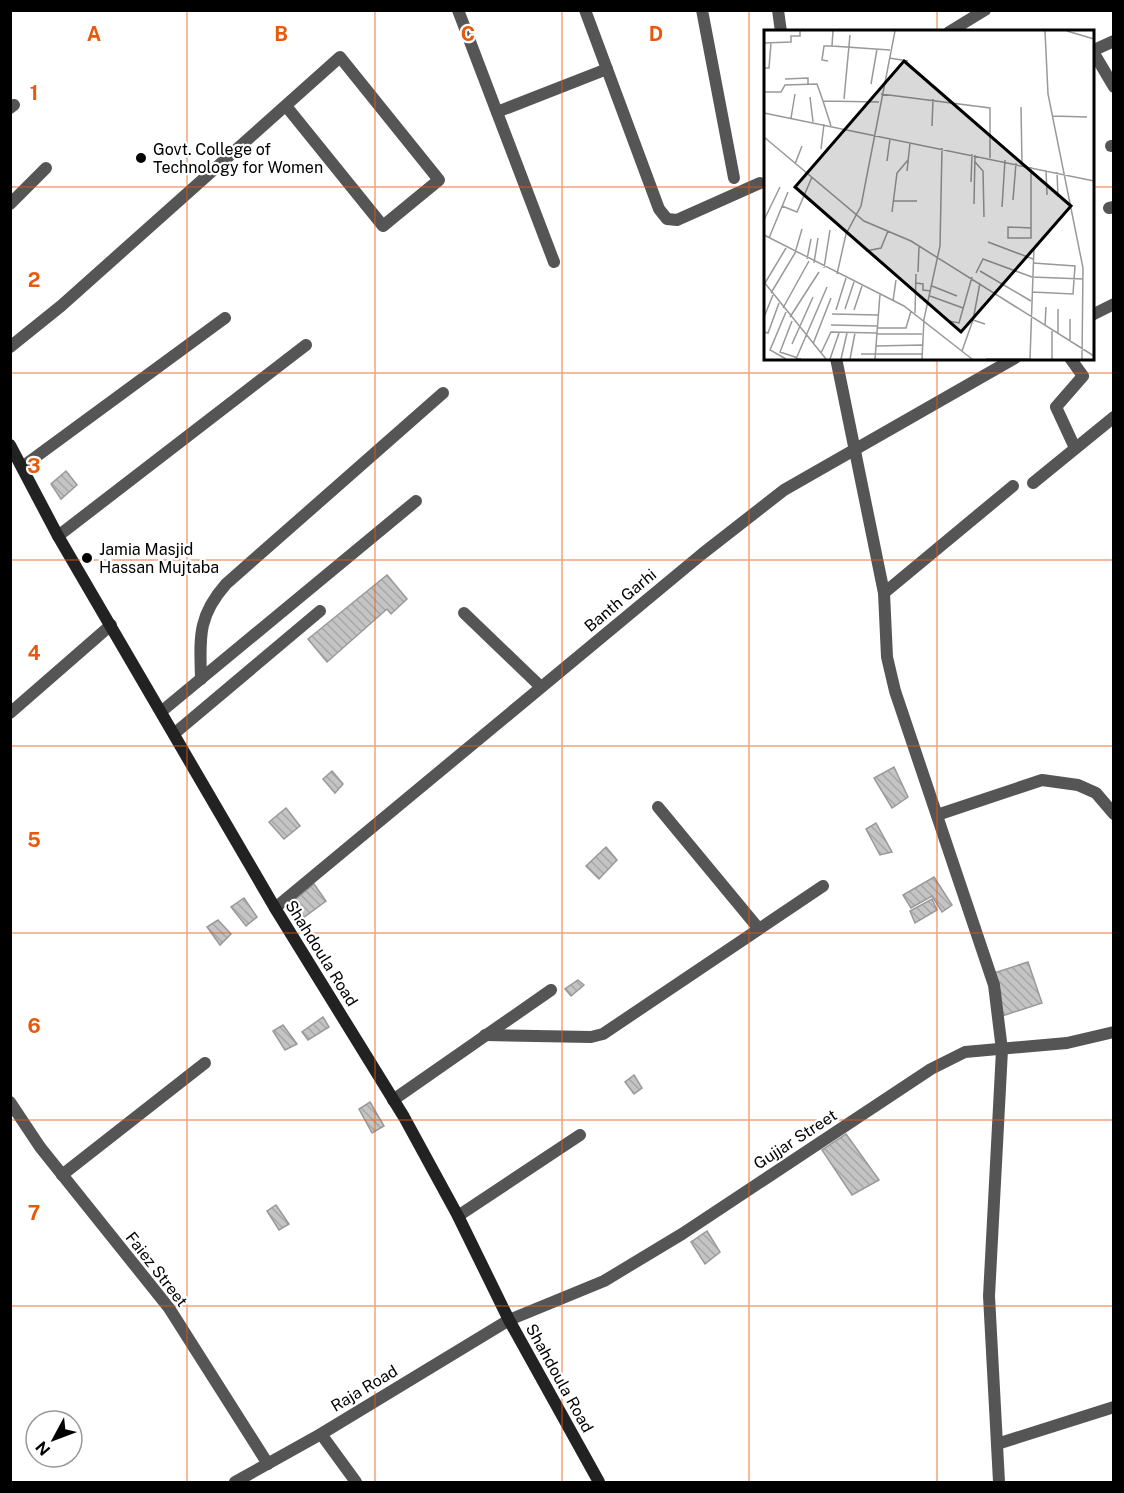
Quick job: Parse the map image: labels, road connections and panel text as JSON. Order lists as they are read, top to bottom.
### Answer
{
  "streets": {
    "street": [
      "Banth Garhi",
      "Shahdoula Road",
      "Gujjar Street",
      "Faiez Street",
      "Raja Road"
    ]
  },
  "crossings": [
    ["Banth Garhi", "Shahdoula Road"],
    ["Shahdoula Road", "Gujjar Street"],
    ["Shahdoula Road", "Raja Road"],
    ["Gujjar Street", "Raja Road"],
    ["Faiez Street", "Raja Road"]
  ],
  "places": ["Govt. College of Technology for Women", "Jamia Masjid Hassan Mujtaba"],
  "north": "bottom left",
  "grid": {
    "columns": [
      "A",
      "B",
      "C",
      "D"
    ],
    "rows": [
      "1",
      "2",
      "3",
      "4",
      "5",
      "6",
      "7"
    ]
  }
}
